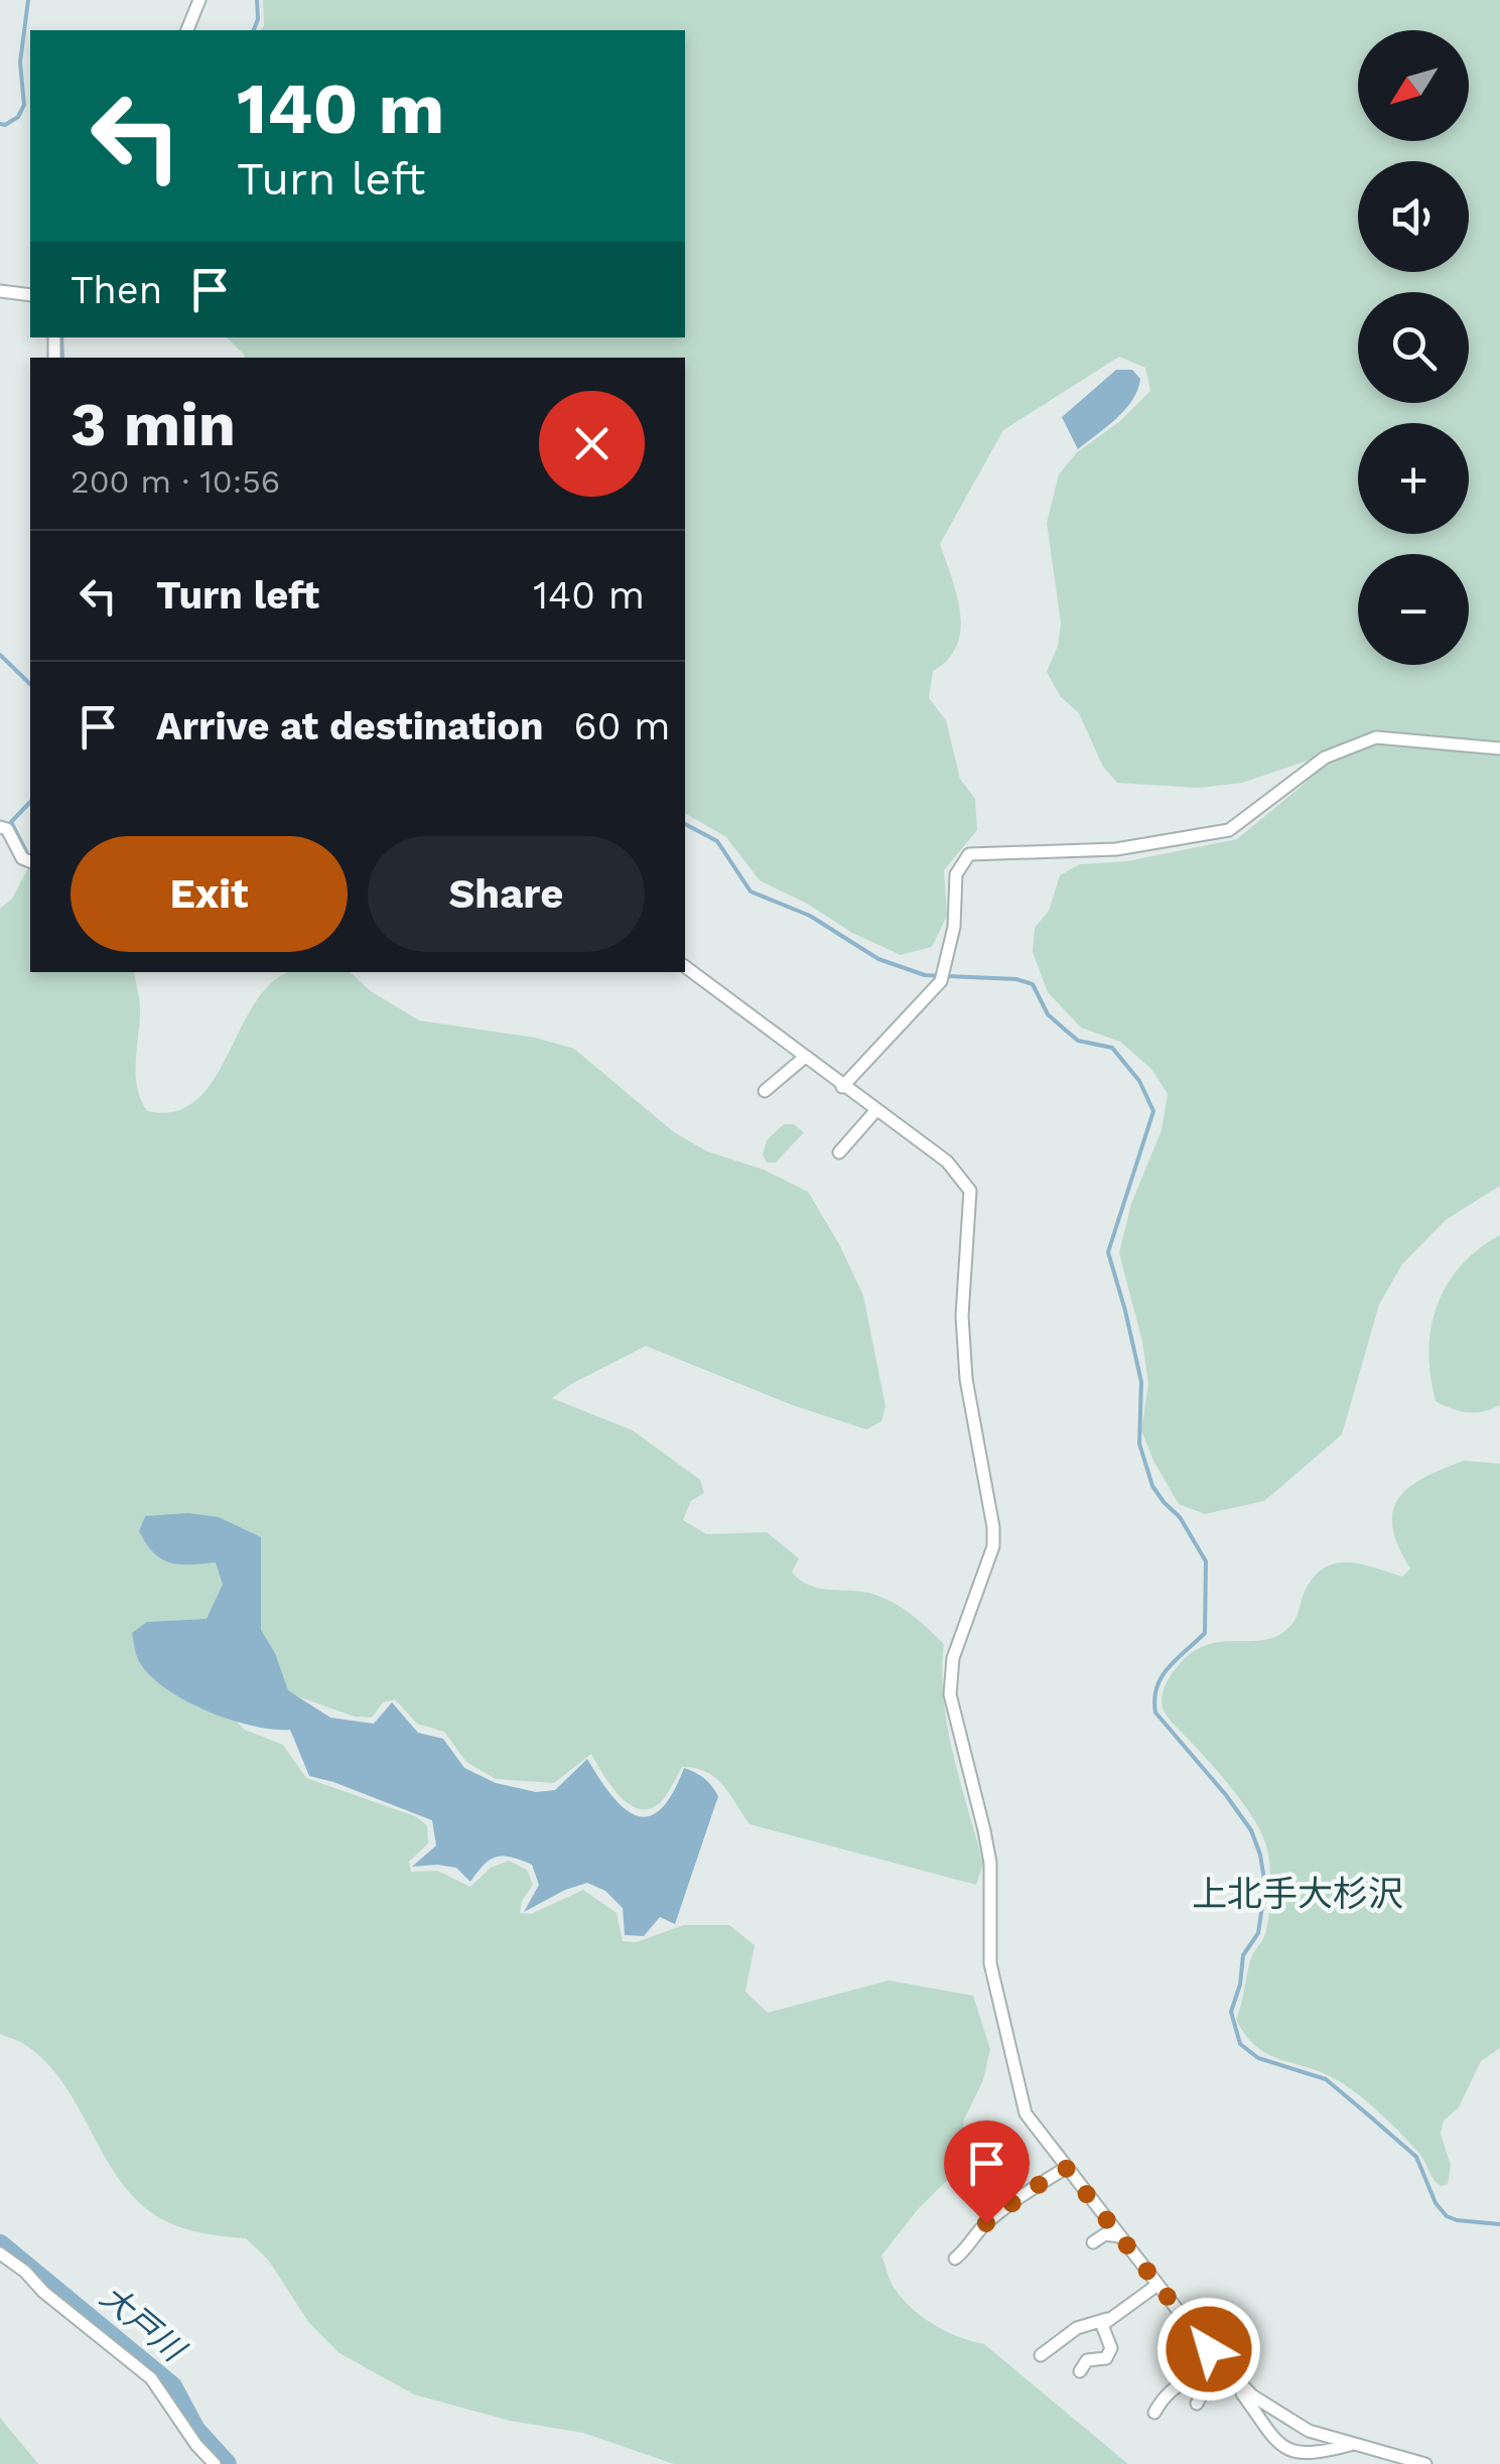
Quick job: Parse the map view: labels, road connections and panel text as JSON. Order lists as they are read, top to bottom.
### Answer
{
  "districts": ["上北手大杉沢"],
  "water": ["大戸川"],
  "north": "bottom left",
  "page": {
    "map_buttons": ["+", "−"],
    "turn": ["140 m", "Turn left"],
    "then": "Then",
    "heading": ["3 min", "200 m · 10:56"],
    "list": [
      {
        "name": "Turn left",
        "value": "140 m"
      },
      {
        "name": "Arrive at destination",
        "value": "60 m"
      }
    ],
    "buttons": ["Exit", "Share"]
  }
}
